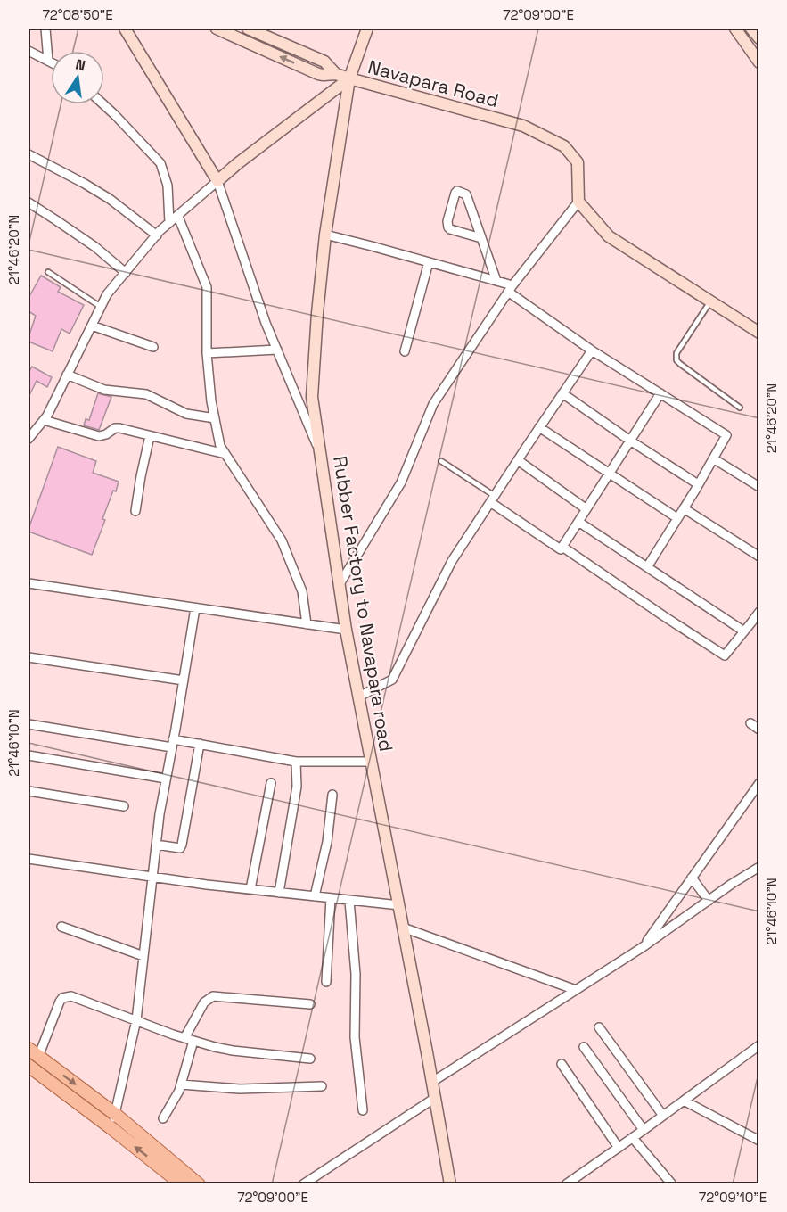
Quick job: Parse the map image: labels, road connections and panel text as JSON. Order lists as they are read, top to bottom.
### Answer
{
  "streets": {
    "street": ["Navapara Road", "Rubber Factory to Navapara road"]
  },
  "crossings": [
    ["Navapara Road", "Rubber Factory to Navapara road"]
  ],
  "north": "top",
  "coordinates": [
    "72°08'50\"E",
    "72°09'00\"E",
    "21°46'20\"N",
    "21°46'10\"N",
    "72°09'10\"E"
  ]
}
